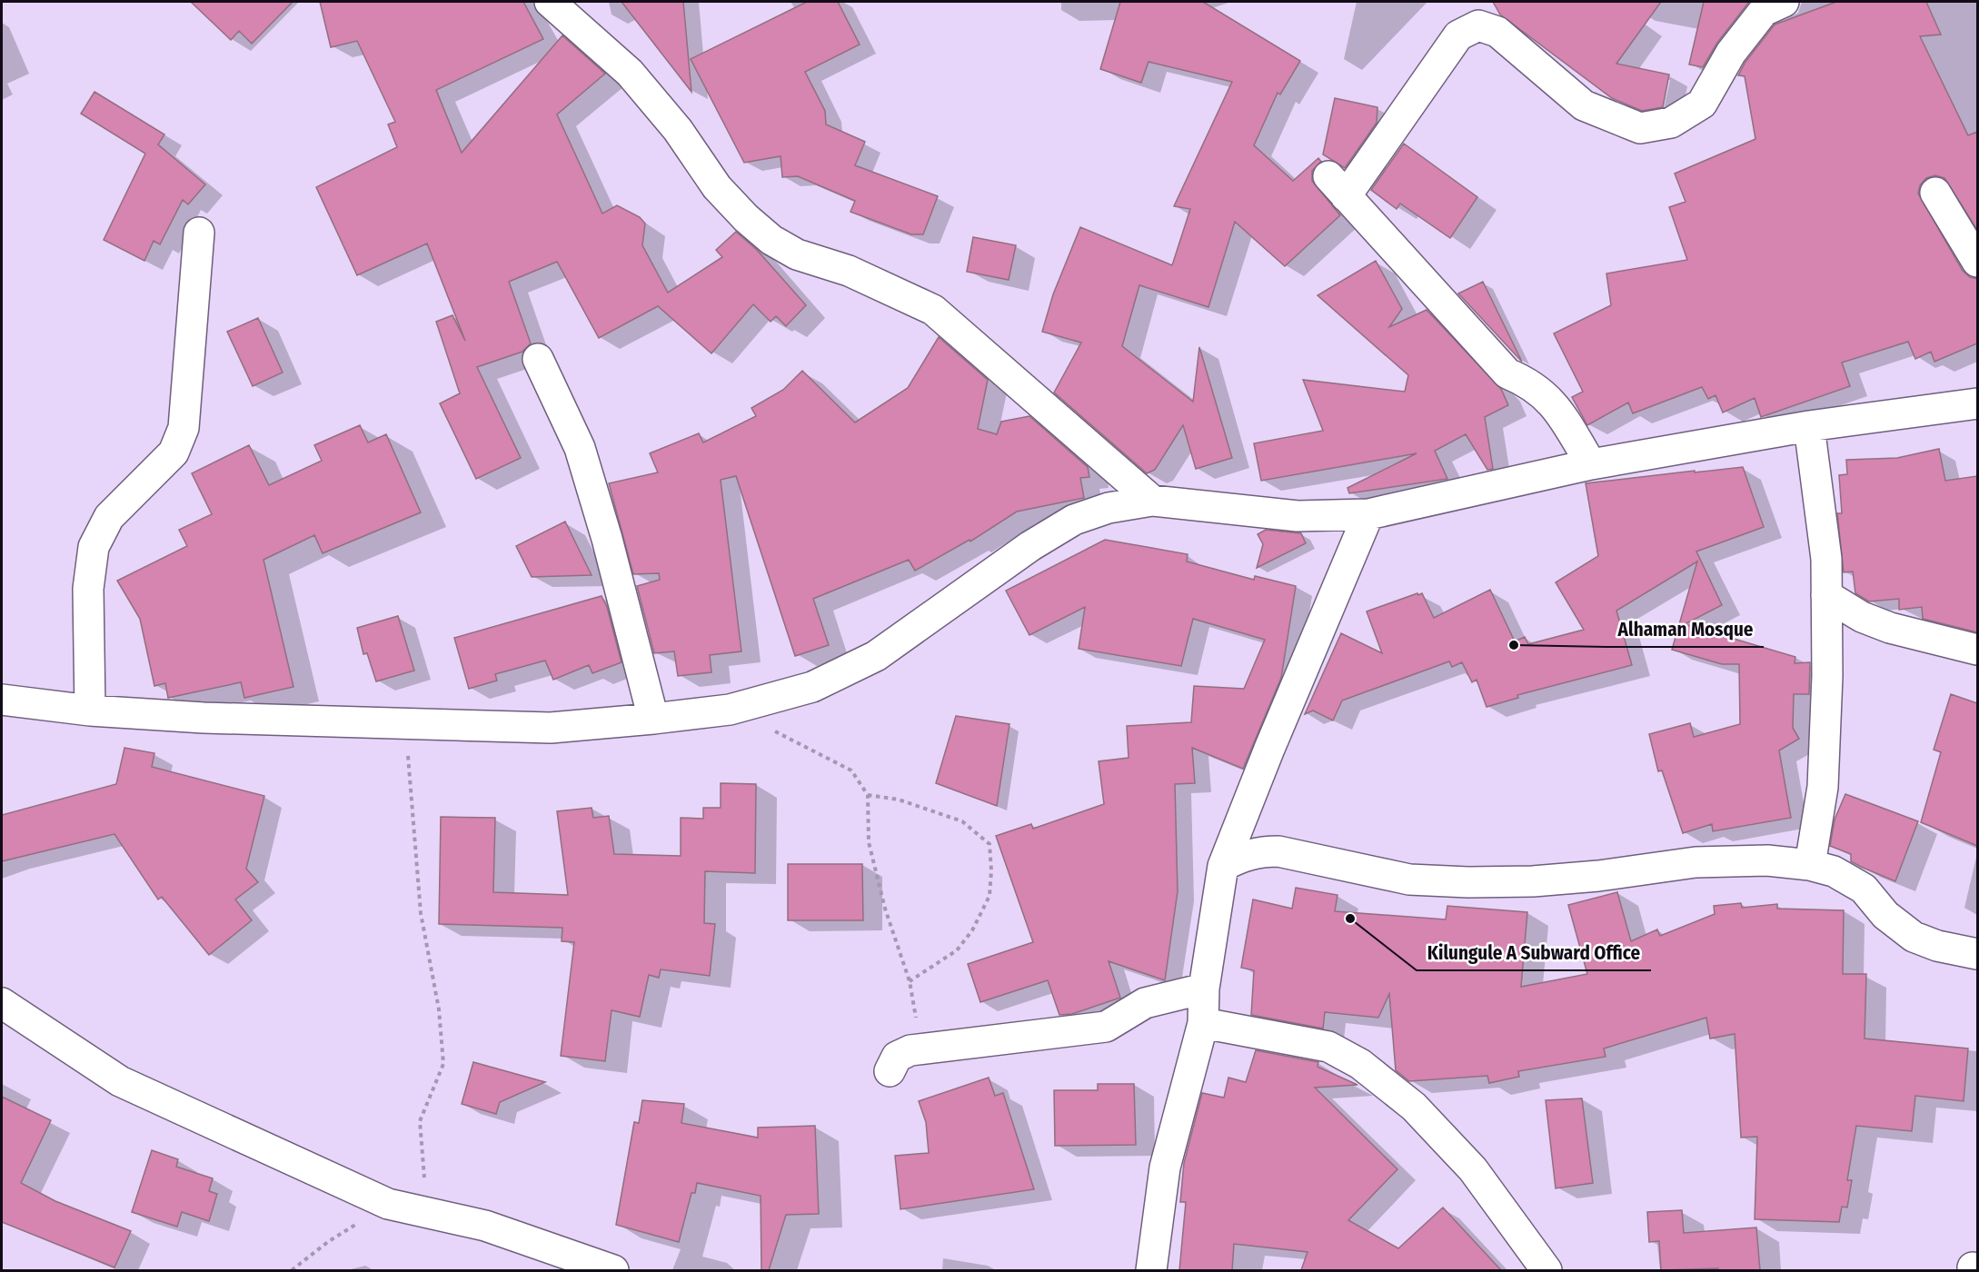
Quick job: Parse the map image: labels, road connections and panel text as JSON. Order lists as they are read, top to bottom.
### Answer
{
  "places": ["Alhaman Mosque", "Kilungule A Subward Office"]
}
